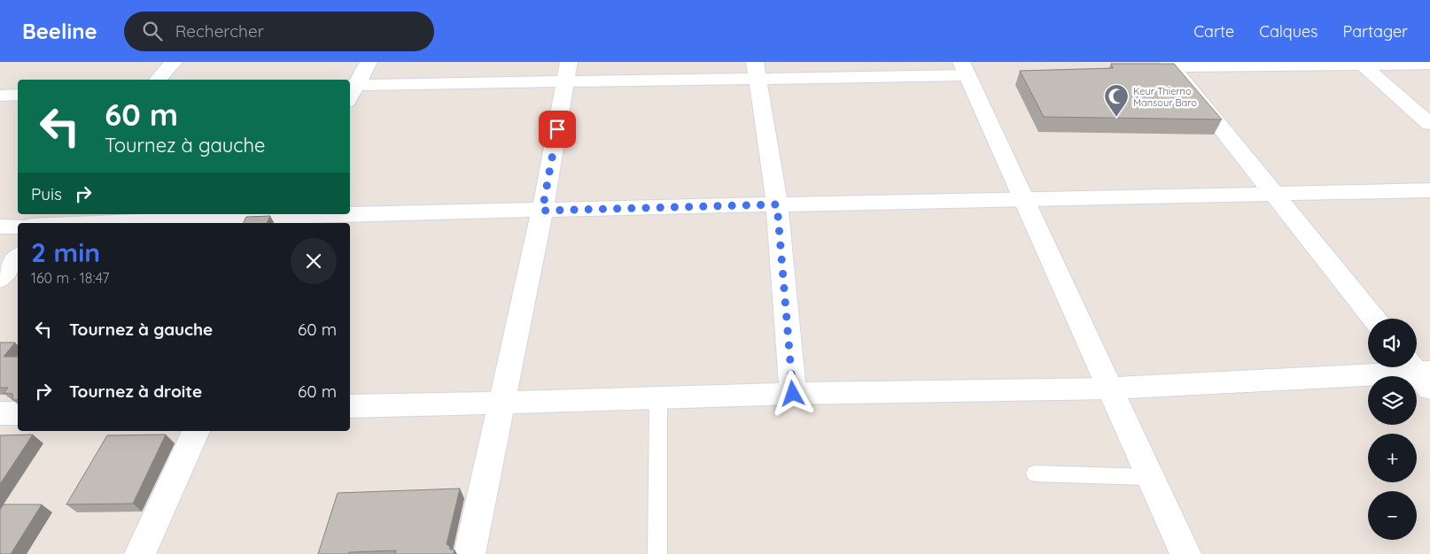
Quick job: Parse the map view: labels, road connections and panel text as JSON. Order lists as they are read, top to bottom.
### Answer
{
  "places": {
    "mosque": ["Keur Thierno Mansour Baro"]
  },
  "page": {
    "header": "Beeline",
    "search": "Rechercher",
    "nav": ["Carte", "Calques", "Partager"],
    "turn": ["60 m", "Tournez à gauche"],
    "then": "Puis",
    "heading": ["2 min", "160 m · 18:47"],
    "list": [
      {
        "name": "Tournez à gauche",
        "value": "60 m"
      },
      {
        "name": "Tournez à droite",
        "value": "60 m"
      }
    ],
    "map_buttons": ["+", "−"]
  }
}
